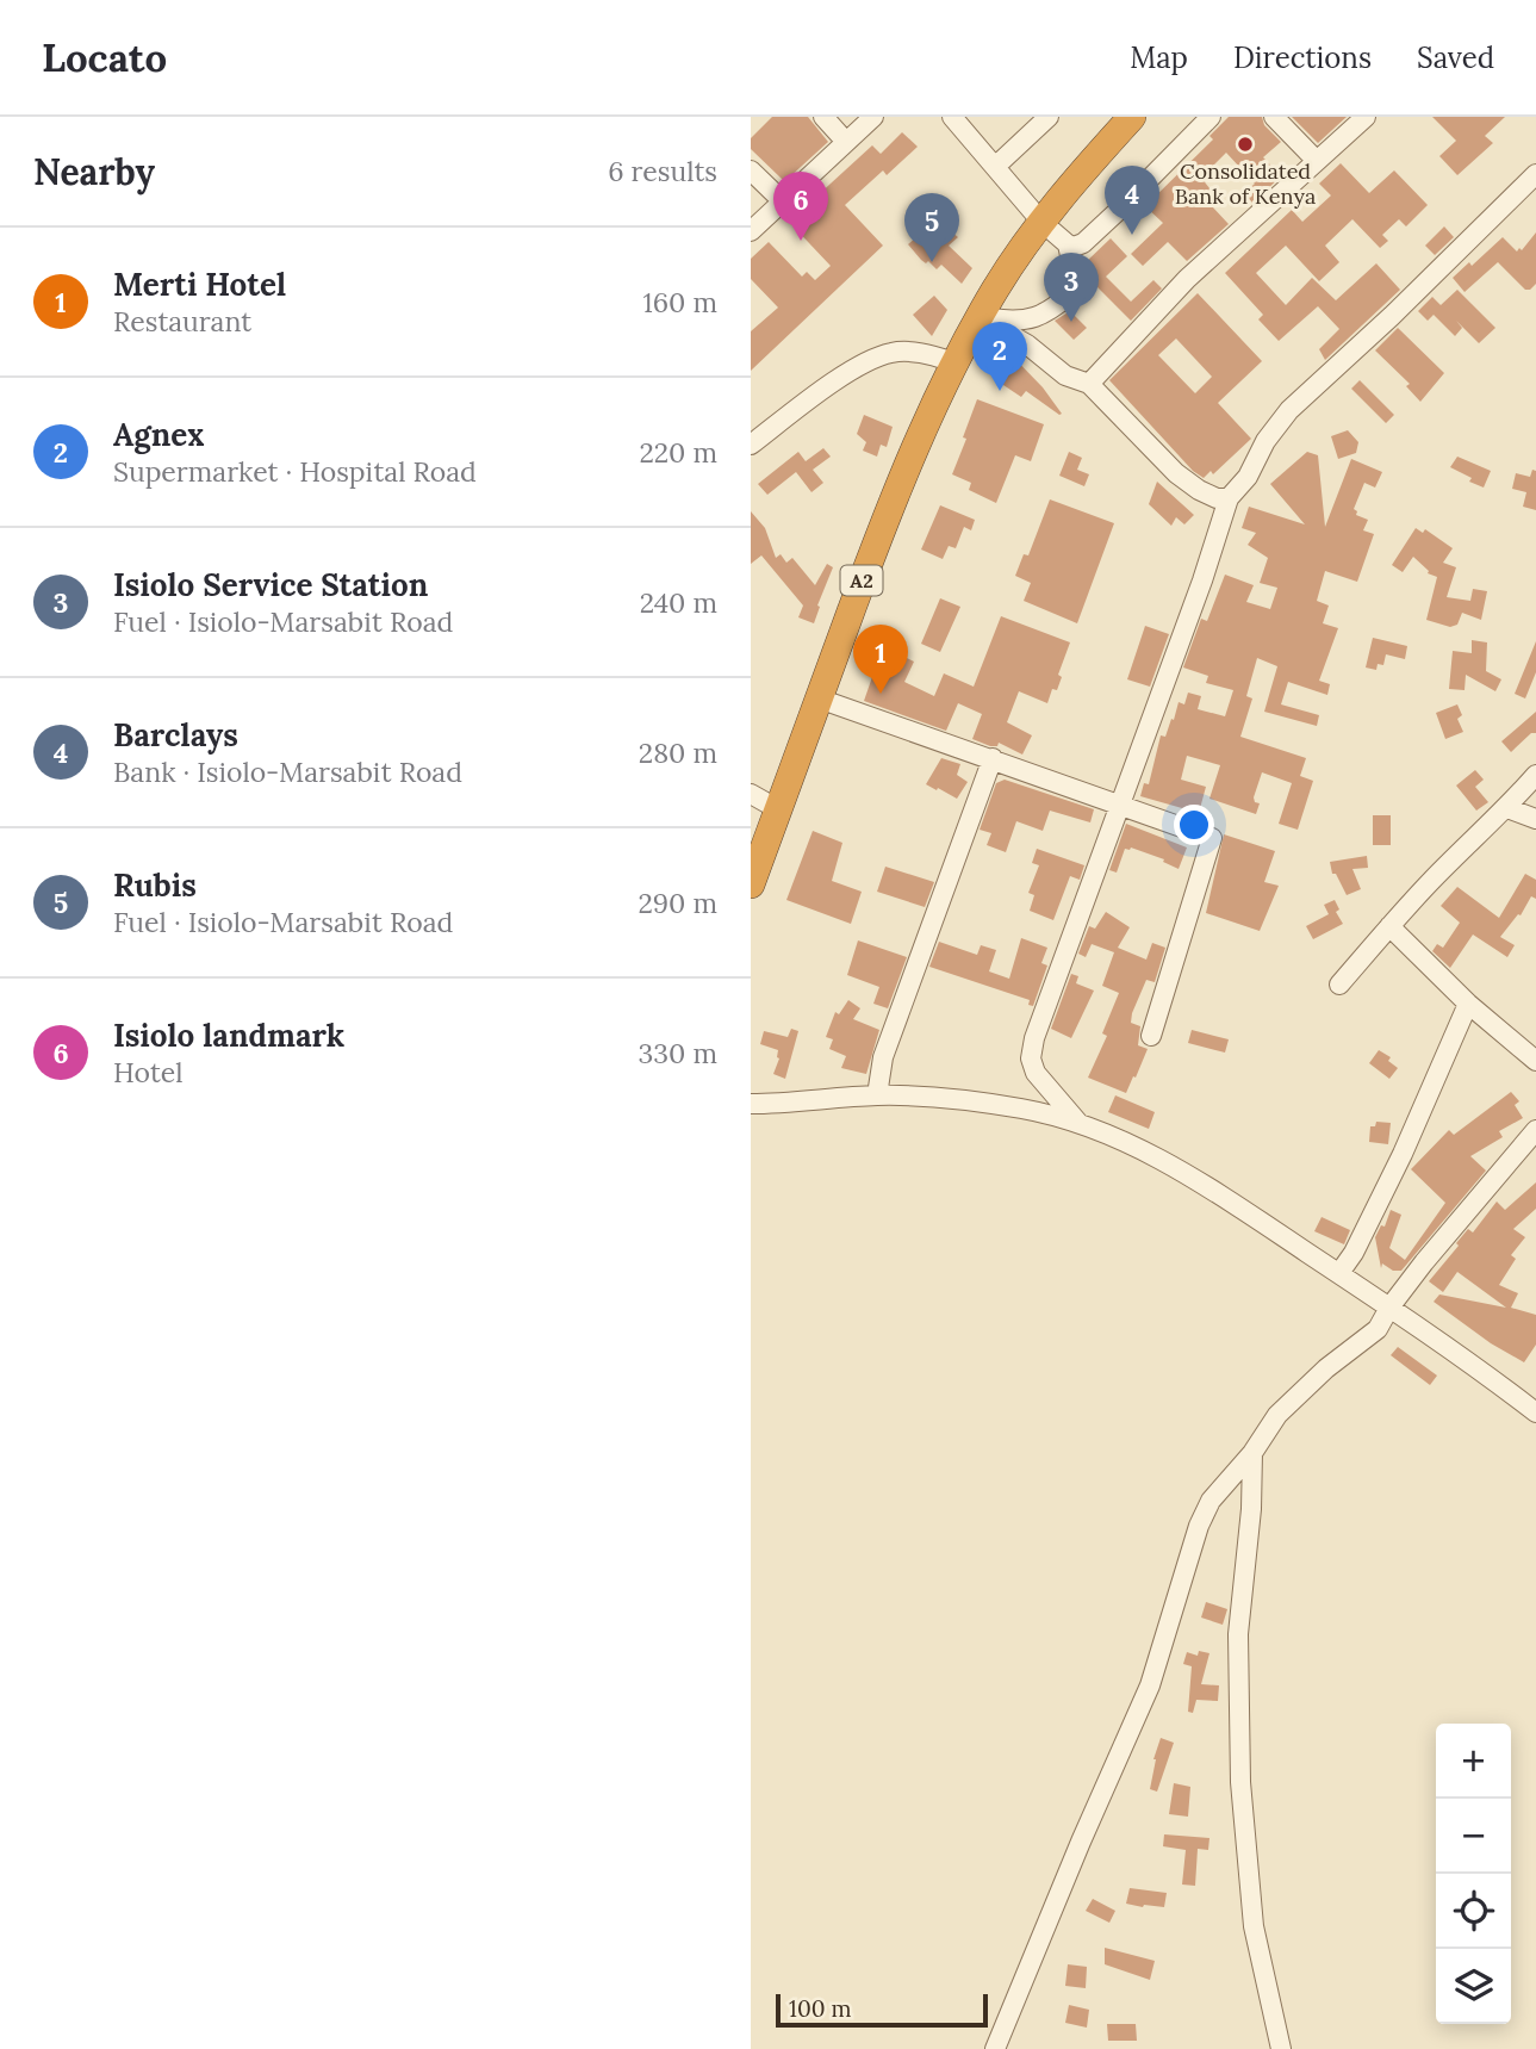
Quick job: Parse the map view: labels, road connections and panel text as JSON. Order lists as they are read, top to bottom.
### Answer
{
  "streets": {
    "highway": ["A2"]
  },
  "places": ["Consolidated Bank of Kenya"],
  "scale_bar": "100 m",
  "page": {
    "header": "Locato",
    "nav": ["Map", "Directions", "Saved"],
    "heading": ["Nearby", "6 results"],
    "pins": [
      "4",
      "6",
      "5",
      "3",
      "2",
      "1"
    ],
    "list": [
      {
        "mark": "1",
        "name": "Merti Hotel",
        "note": "Restaurant",
        "value": "160 m"
      },
      {
        "mark": "2",
        "name": "Agnex",
        "note": "Supermarket · Hospital Road",
        "value": "220 m"
      },
      {
        "mark": "3",
        "name": "Isiolo Service Station",
        "note": "Fuel · Isiolo-Marsabit Road",
        "value": "240 m"
      },
      {
        "mark": "4",
        "name": "Barclays",
        "note": "Bank · Isiolo-Marsabit Road",
        "value": "280 m"
      },
      {
        "mark": "5",
        "name": "Rubis",
        "note": "Fuel · Isiolo-Marsabit Road",
        "value": "290 m"
      },
      {
        "mark": "6",
        "name": "Isiolo landmark",
        "note": "Hotel",
        "value": "330 m"
      }
    ],
    "map_buttons": ["+", "−"],
    "scale": "100 m"
  }
}
